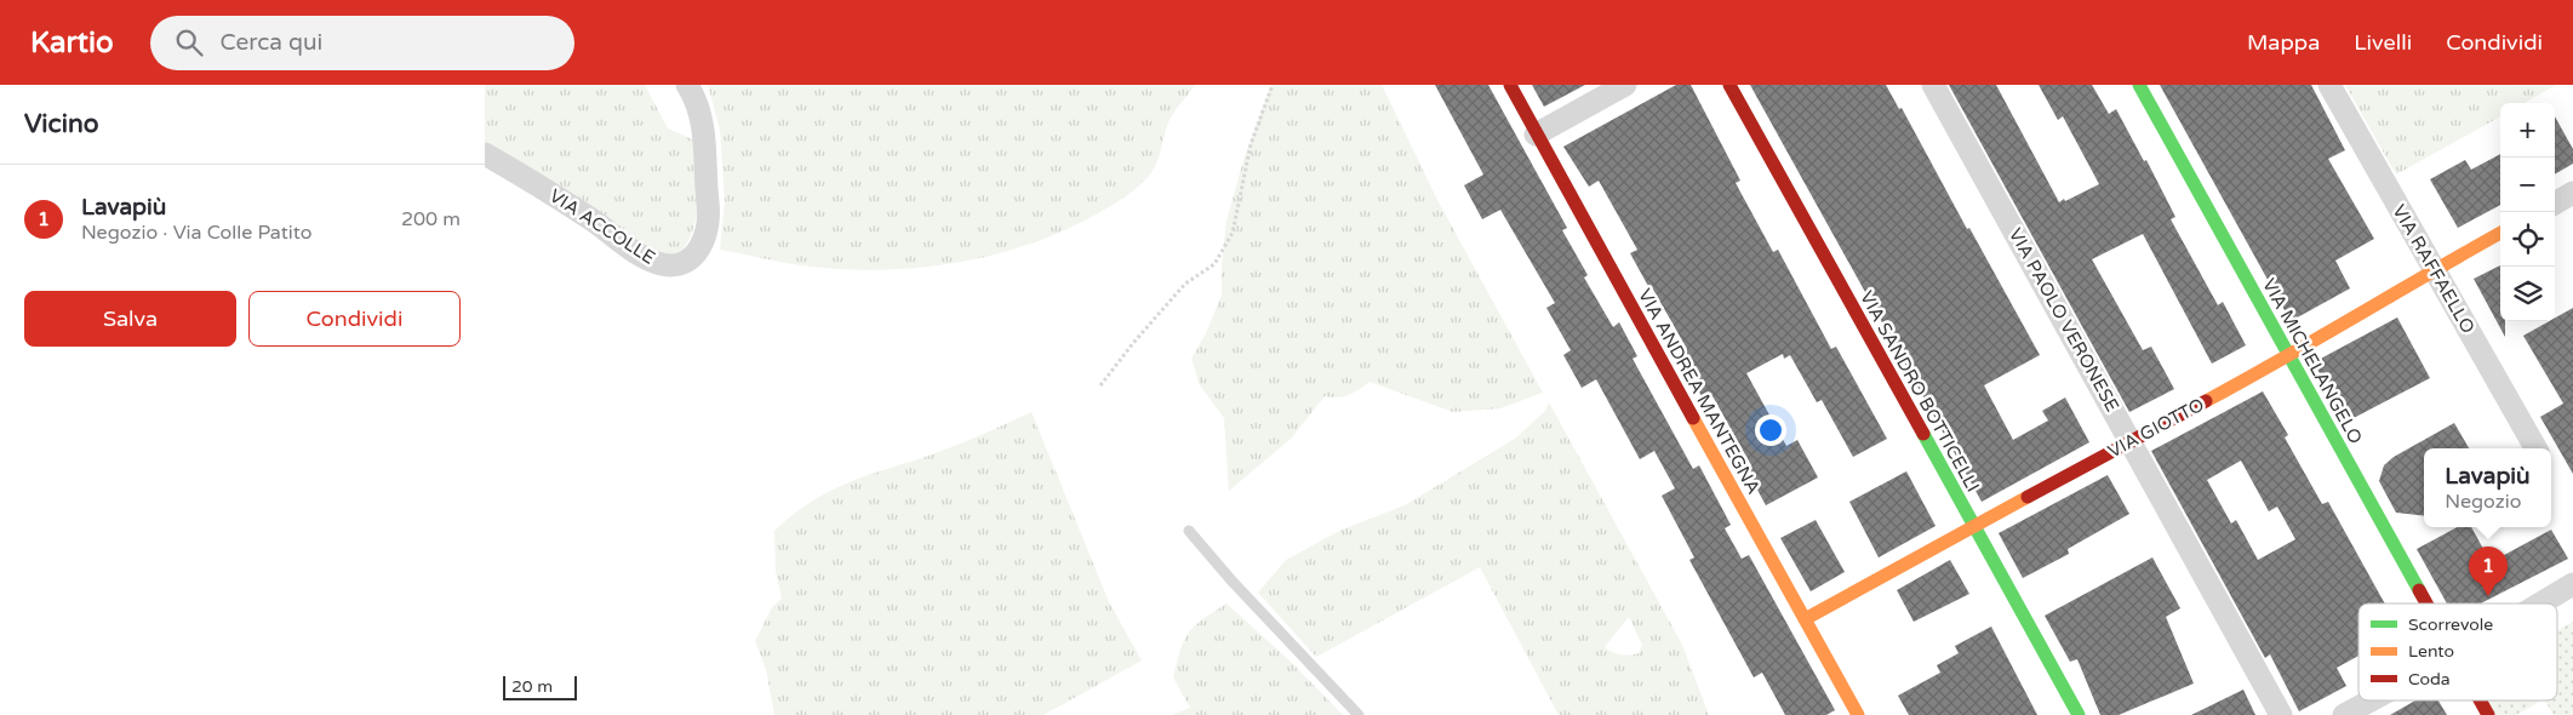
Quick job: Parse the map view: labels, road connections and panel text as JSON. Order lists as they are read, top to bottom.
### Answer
{
  "streets": {
    "street": [
      "VIA ACCOLLE",
      "VIA RAFFAELLO",
      "VIA PAOLO VERONESE",
      "VIA MICHELANGELO",
      "VIA ANDREA MANTEGNA",
      "VIA SANDRO BOTTICELLI",
      "VIA GIOTTO"
    ]
  },
  "crossings": [
    ["VIA RAFFAELLO", "VIA GIOTTO"],
    ["VIA PAOLO VERONESE", "VIA GIOTTO"],
    ["VIA MICHELANGELO", "VIA GIOTTO"],
    ["VIA ANDREA MANTEGNA", "VIA GIOTTO"],
    ["VIA SANDRO BOTTICELLI", "VIA GIOTTO"]
  ],
  "legend": ["Scorrevole", "Lento", "Coda"],
  "scale_bar": "20 m",
  "page": {
    "header": "Kartio",
    "search": "Cerca qui",
    "nav": ["Mappa", "Livelli", "Condividi"],
    "heading": "Vicino",
    "map_buttons": ["+", "−"],
    "list": [
      {
        "mark": "1",
        "name": "Lavapiù",
        "note": "Negozio · Via Colle Patito",
        "value": "200 m"
      }
    ],
    "buttons": ["Salva", "Condividi"],
    "popup": ["Lavapiù", "Negozio"],
    "pins": "1",
    "scale": "20 m"
  }
}
